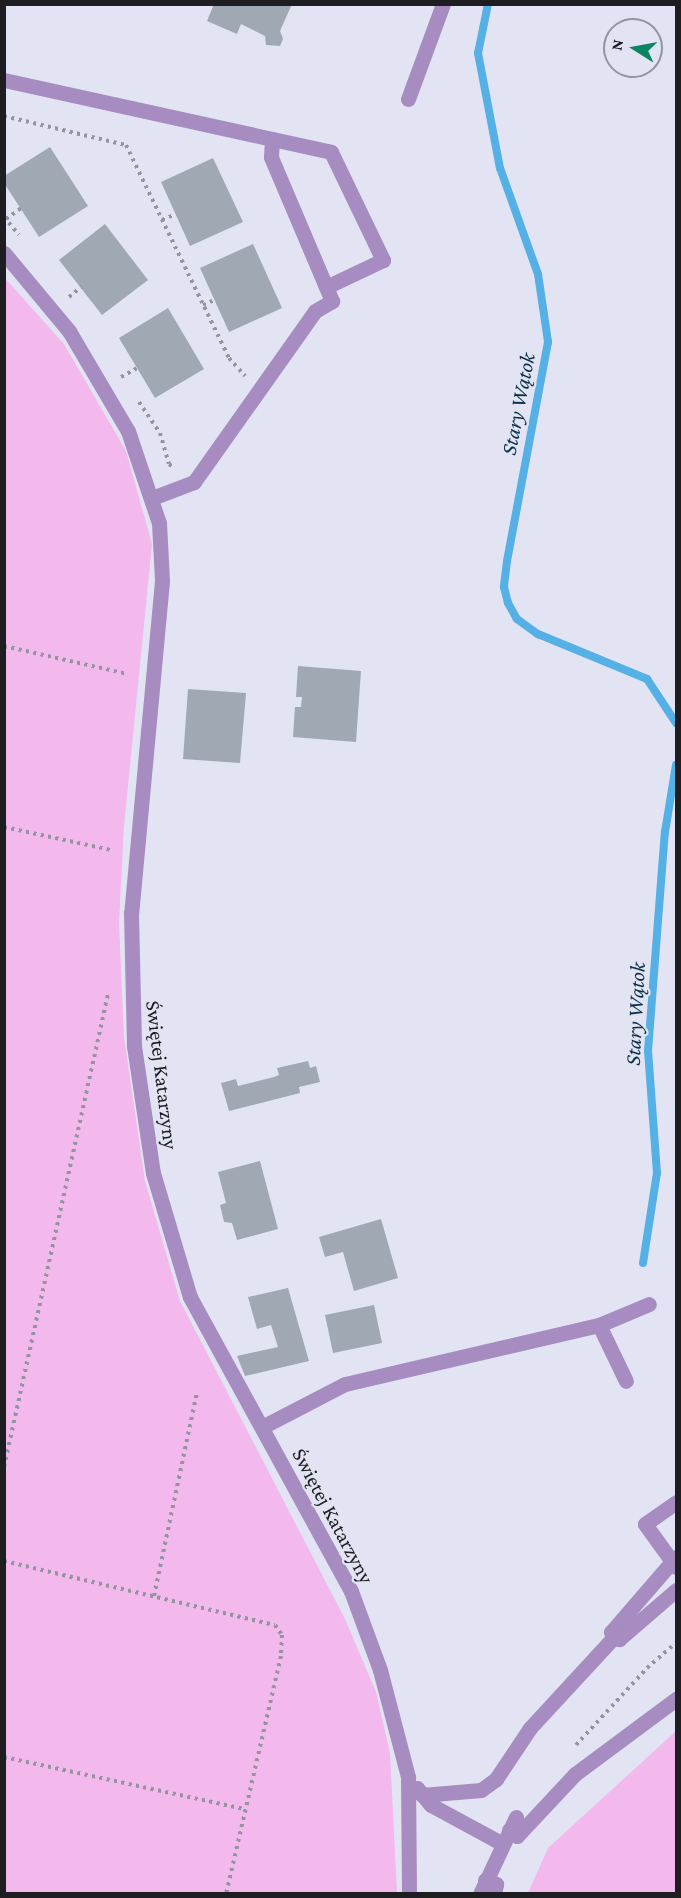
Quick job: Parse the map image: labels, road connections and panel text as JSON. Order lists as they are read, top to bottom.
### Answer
{
  "streets": {
    "street": ["Świętej Katarzyny"]
  },
  "water": ["Stary Wątok"],
  "north": "left"
}
